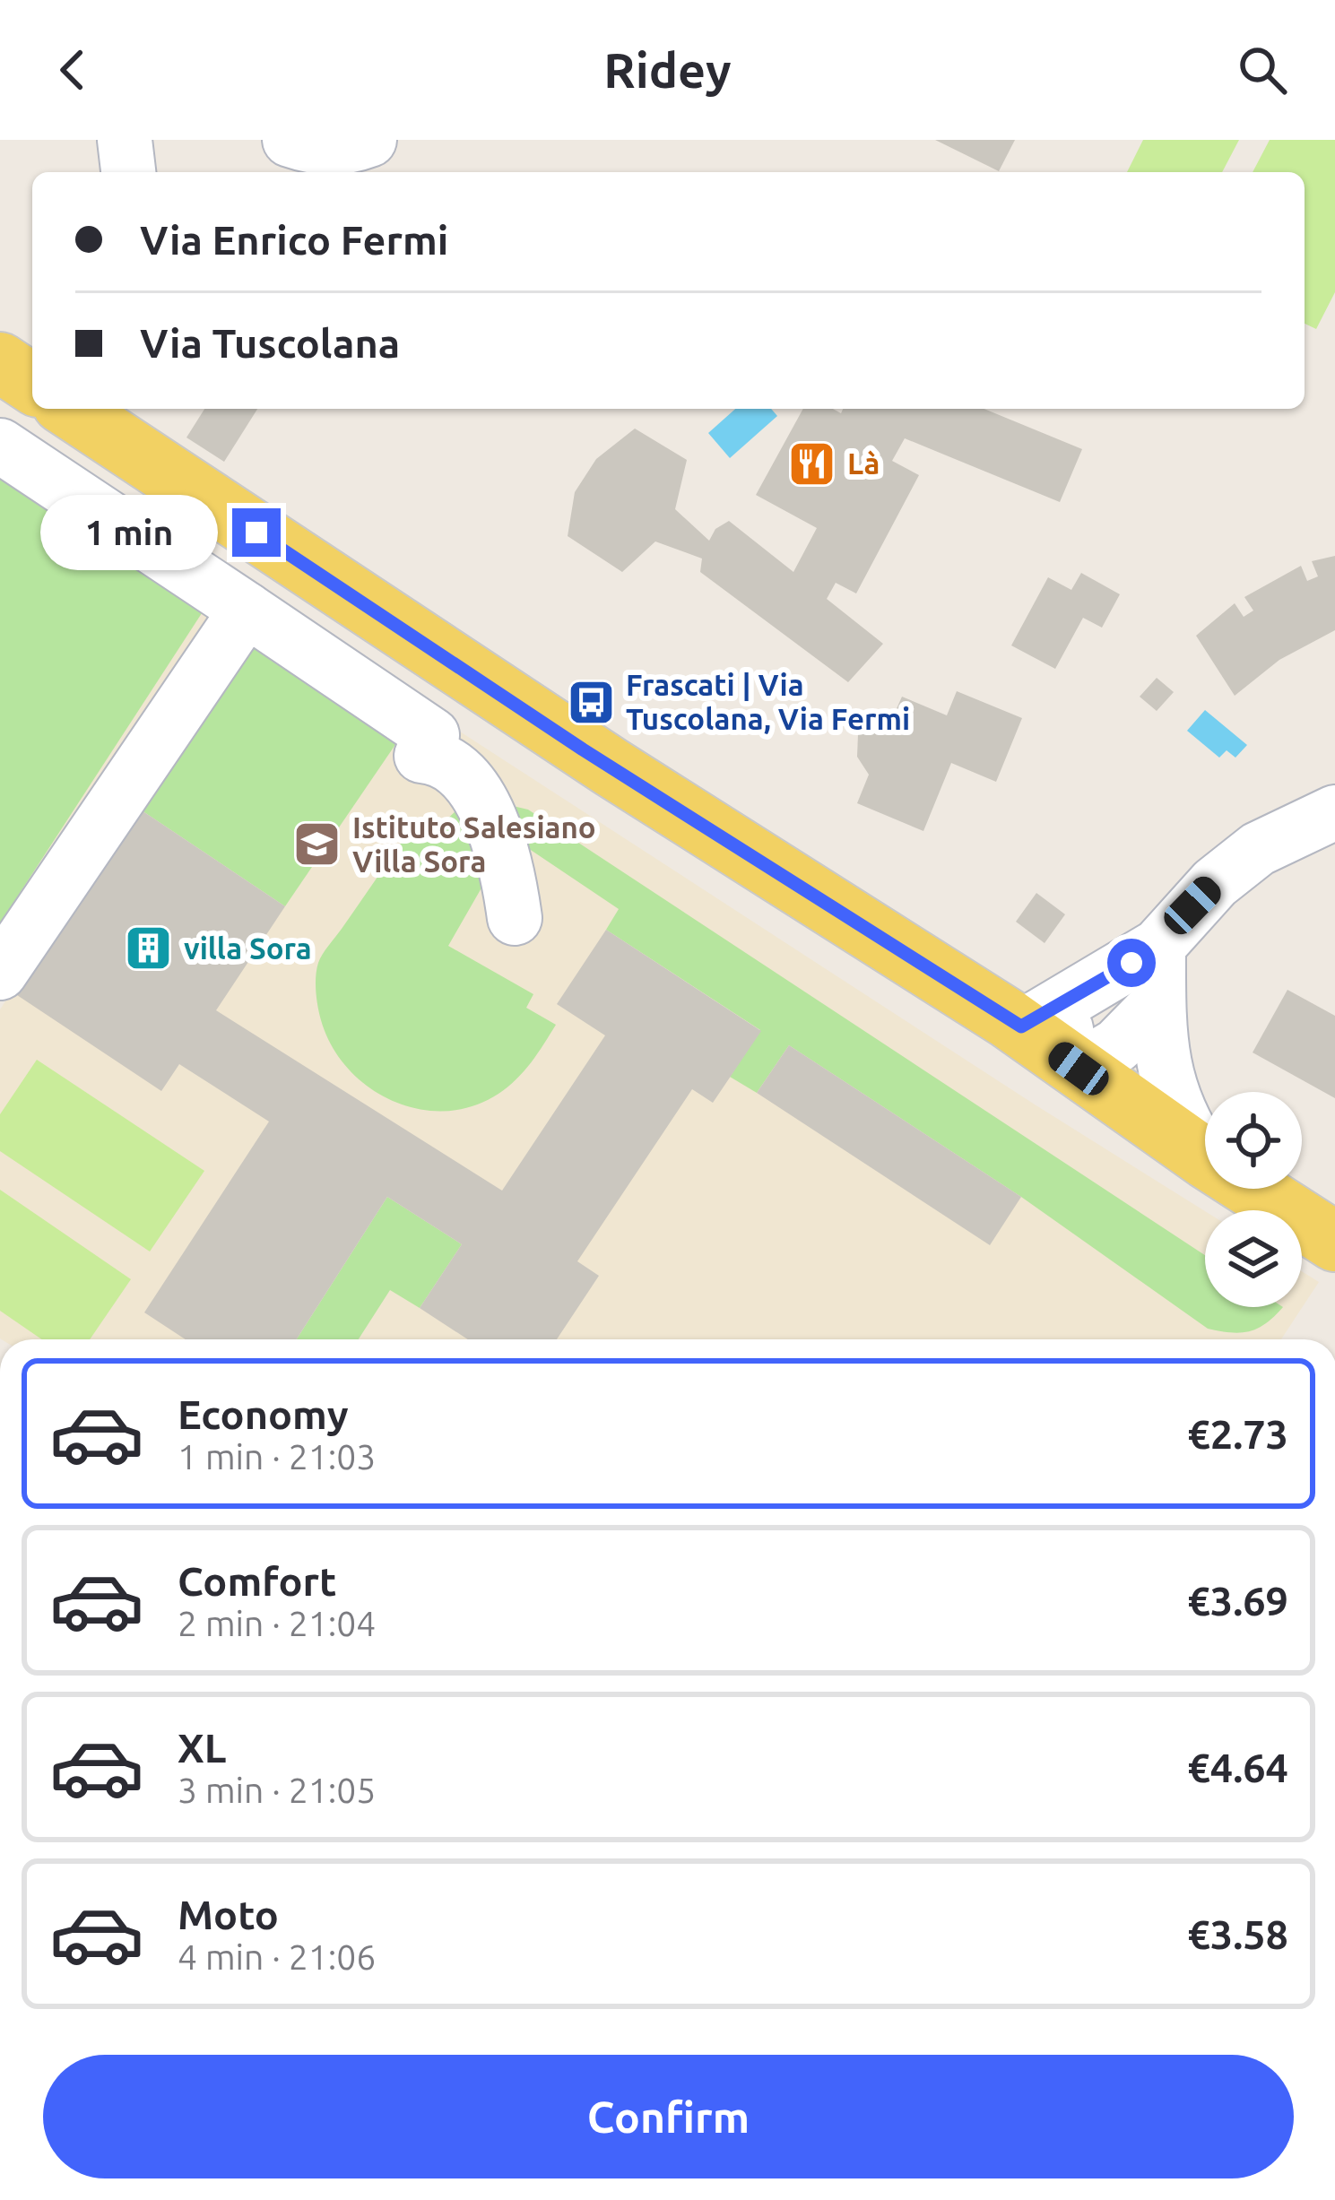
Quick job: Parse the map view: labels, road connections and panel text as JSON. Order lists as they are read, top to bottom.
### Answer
{
  "places": {
    "restaurant": ["Là"],
    "bus stop": ["Frascati | Via Tuscolana, Via Fermi"],
    "school or university": ["Istituto Salesiano Villa Sora"],
    "building": ["villa Sora"]
  },
  "page": {
    "header": "Ridey",
    "banner": ["Via Enrico Fermi", "Via Tuscolana"],
    "bubble": "1 min",
    "list": [
      {
        "name": "Economy",
        "note": "1 min · 21:03",
        "value": "€2.73"
      },
      {
        "name": "Comfort",
        "note": "2 min · 21:04",
        "value": "€3.69"
      },
      {
        "name": "XL",
        "note": "3 min · 21:05",
        "value": "€4.64"
      },
      {
        "name": "Moto",
        "note": "4 min · 21:06",
        "value": "€3.58"
      }
    ],
    "buttons": "Confirm"
  }
}
